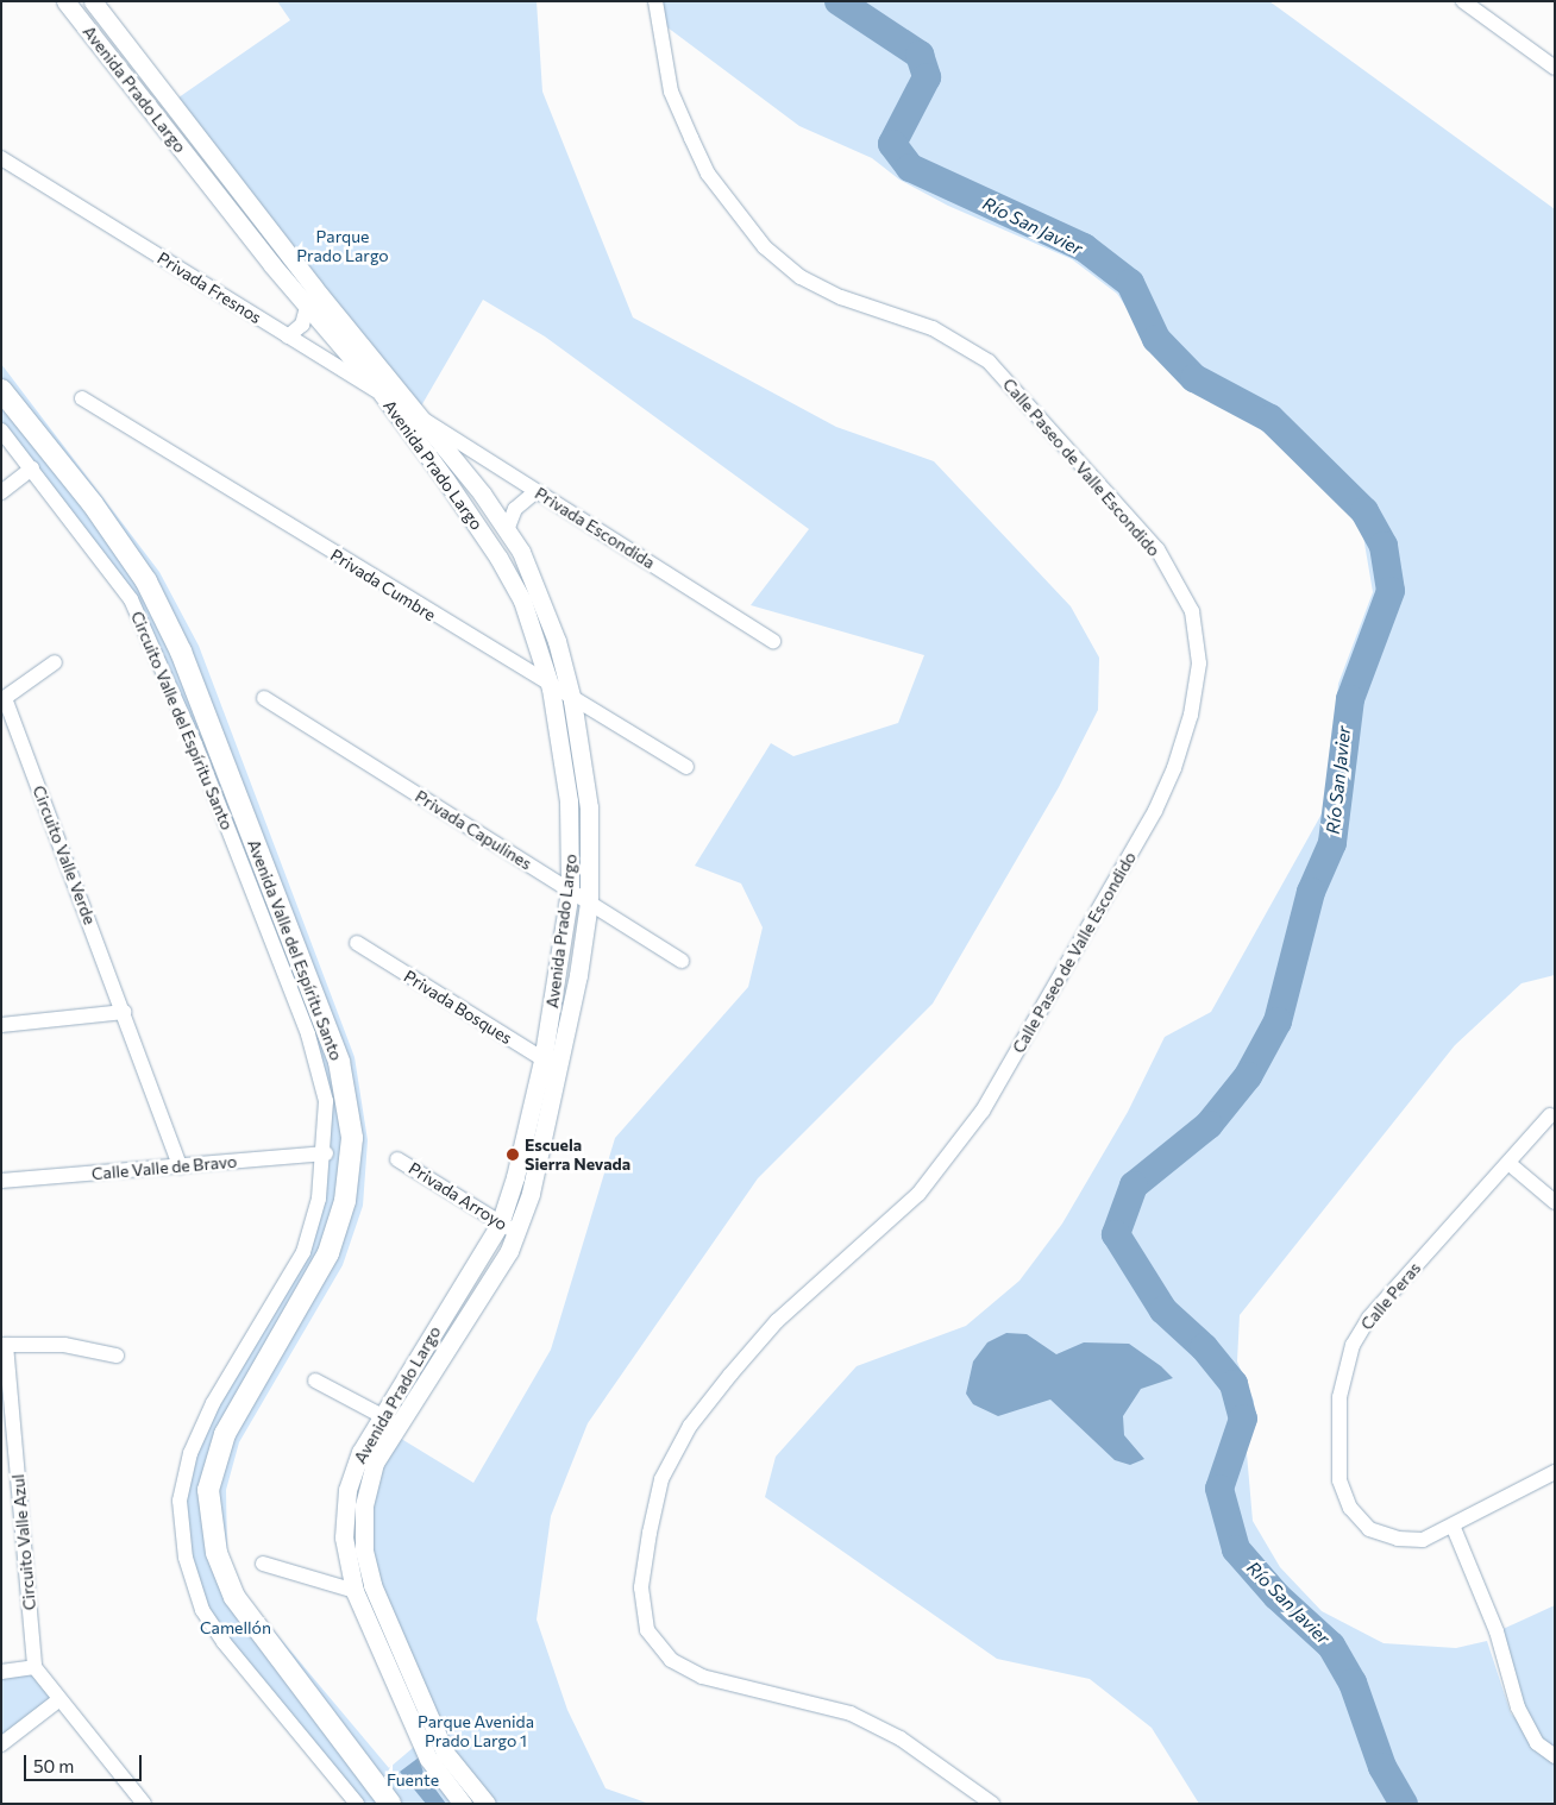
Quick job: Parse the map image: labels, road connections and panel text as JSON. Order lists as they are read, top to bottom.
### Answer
{
  "streets": {
    "main road": ["Avenida Valle del Espíritu Santo"],
    "street": [
      "Avenida Prado Largo",
      "Privada Fresnos",
      "Calle Paseo de Valle Escondido",
      "Privada Escondida",
      "Privada Cumbre",
      "Circuito Valle del Espíritu Santo",
      "Privada Capulines",
      "Circuito Valle Verde",
      "Privada Bosques",
      "Calle Valle de Bravo",
      "Privada Arroyo",
      "Calle Peras",
      "Circuito Valle Azul"
    ]
  },
  "crossings": [
    ["Avenida Prado Largo", "Privada Fresnos"],
    ["Avenida Prado Largo", "Privada Escondida"],
    ["Avenida Prado Largo", "Privada Cumbre"],
    ["Avenida Prado Largo", "Privada Capulines"],
    ["Avenida Prado Largo", "Privada Bosques"],
    ["Avenida Prado Largo", "Privada Arroyo"],
    ["Privada Fresnos", "Privada Escondida"],
    ["Circuito Valle del Espíritu Santo", "Calle Valle de Bravo"],
    ["Circuito Valle Verde", "Calle Valle de Bravo"]
  ],
  "water": ["Río San Javier"],
  "parks": [
    "Parque Prado Largo",
    "Camellón",
    "Parque Avenida Prado Largo 1",
    "Fuente"
  ],
  "places": ["Escuela Sierra Nevada"],
  "scale_bar": "50 m"
}
